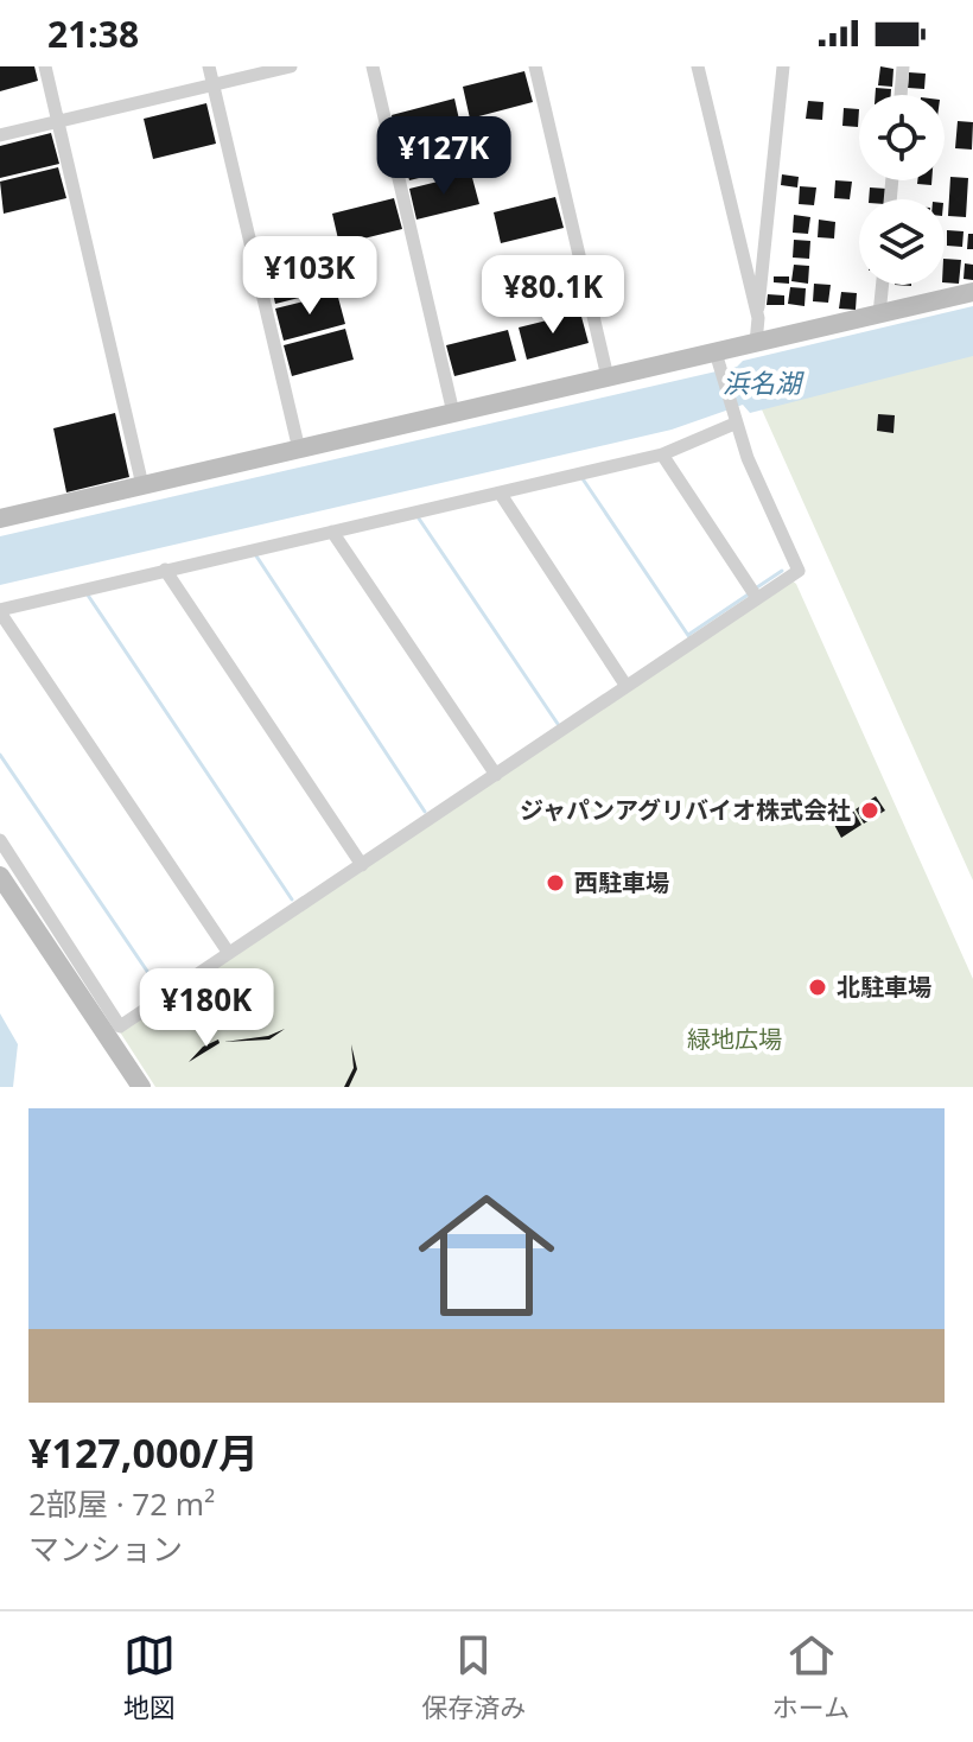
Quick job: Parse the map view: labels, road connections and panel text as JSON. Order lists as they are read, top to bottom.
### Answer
{
  "water": ["浜名湖"],
  "parks": ["緑地広場"],
  "places": ["ジャパンアグリバイオ株式会社", "西駐車場", "北駐車場"],
  "page": {
    "status": "21:38",
    "price": [
      "¥127K",
      "¥103K",
      "¥80.1K",
      "¥180K"
    ],
    "list": [
      {
        "name": "¥127,000/月",
        "note": "2部屋 · 72 m² · マンション"
      }
    ],
    "tabs": ["地図", "保存済み", "ホーム"]
  }
}
